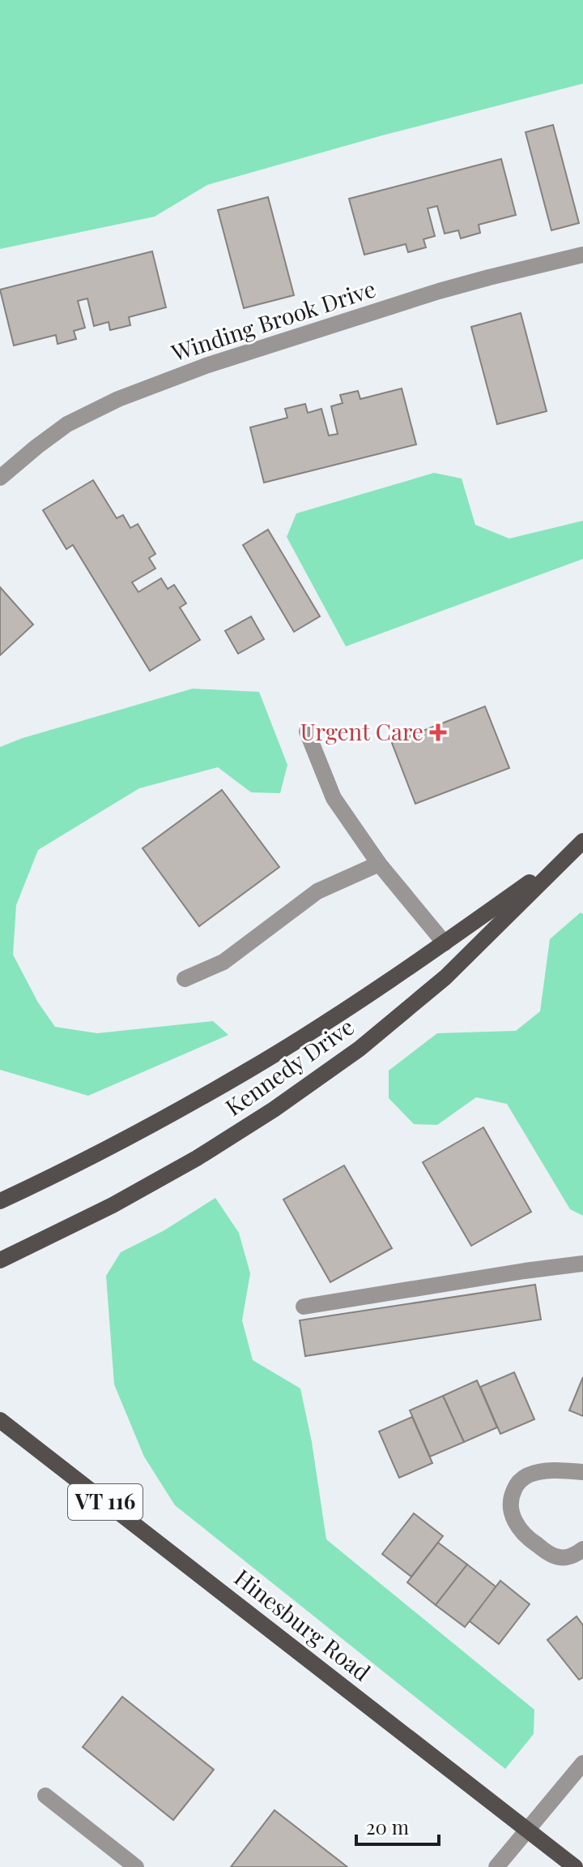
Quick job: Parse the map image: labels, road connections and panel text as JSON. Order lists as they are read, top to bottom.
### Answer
{
  "streets": {
    "main road": ["Kennedy Drive", "VT 116", "Hinesburg Road"],
    "street": ["Winding Brook Drive"]
  },
  "places": {
    "health": ["Urgent Care"]
  },
  "scale_bar": "20 m"
}
